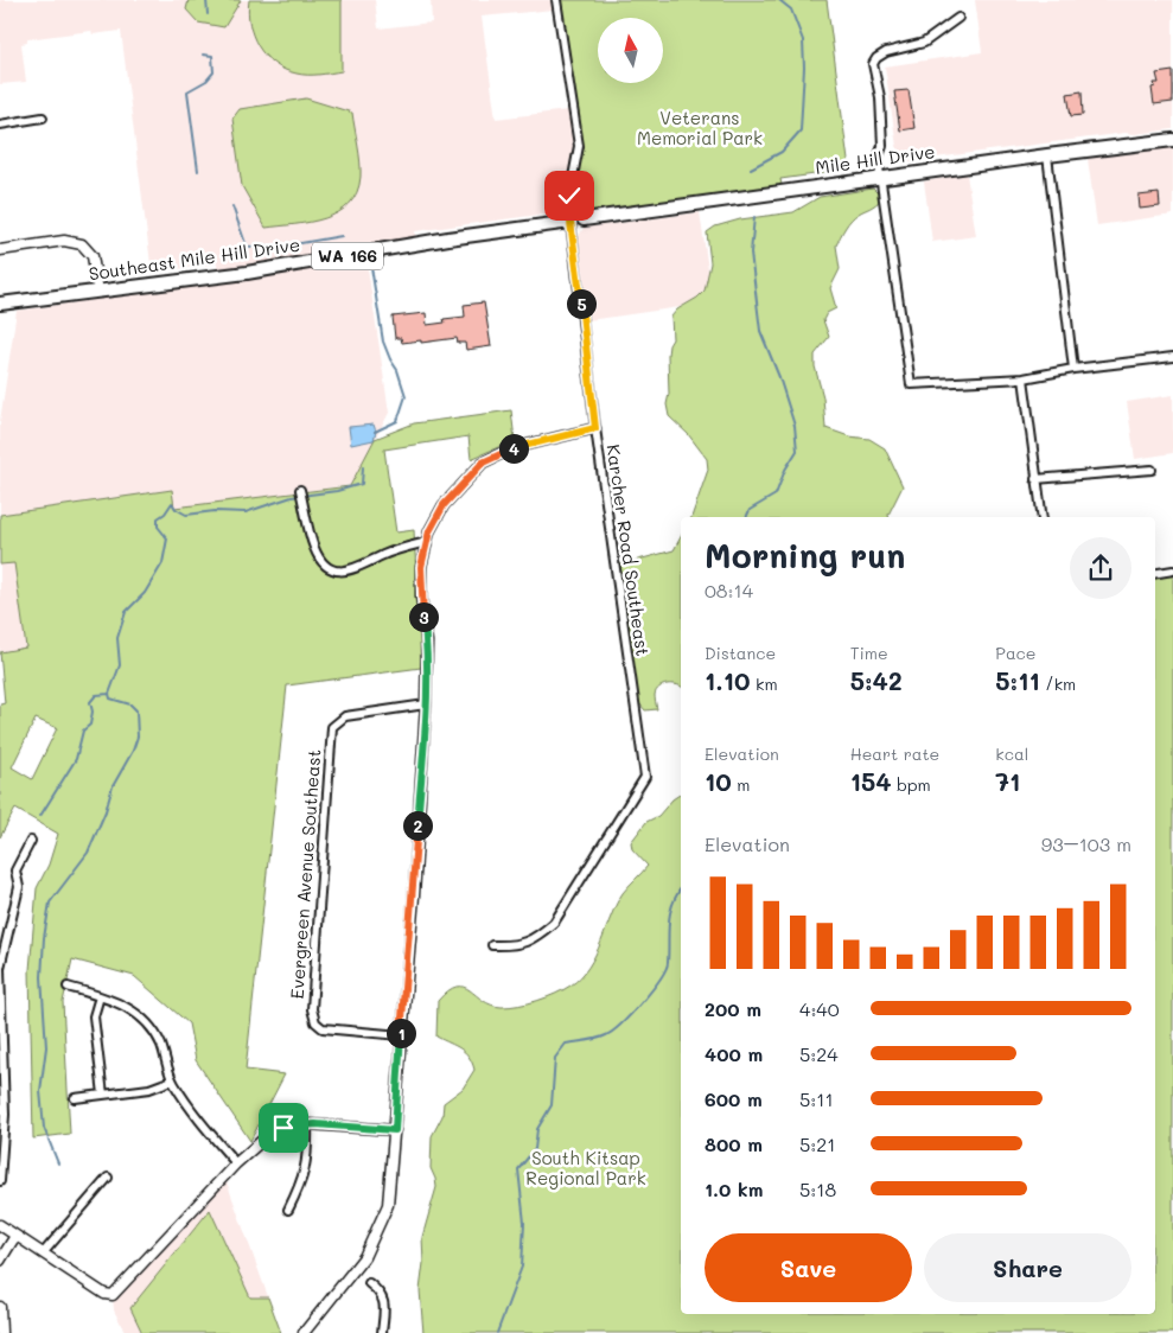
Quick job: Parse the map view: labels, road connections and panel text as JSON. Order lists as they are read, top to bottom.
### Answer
{
  "streets": {
    "main road": ["Mile Hill Drive", "WA 166", "Southeast Mile Hill Drive"],
    "street": ["Karcher Road Southeast", "Evergreen Avenue Southeast"]
  },
  "crossings": [
    ["Southeast Mile Hill Drive", "Karcher Road Southeast"]
  ],
  "parks": ["Veterans Memorial Park", "South Kitsap Regional Park"],
  "north": "top",
  "page": {
    "pins": [
      "5",
      "4",
      "3",
      "2",
      "1"
    ],
    "heading": ["Morning run", "08:14"],
    "stats": [
      ["Distance", "1.10 km"],
      ["Time", "5:42"],
      ["Pace", "5:11 /km"],
      ["Elevation", "10 m"],
      ["Heart rate", "154 bpm"],
      ["kcal", "71"]
    ],
    "chart": ["Elevation", "93–103 m"],
    "list": [
      {
        "name": "200 m",
        "note": "4:40"
      },
      {
        "name": "400 m",
        "note": "5:24"
      },
      {
        "name": "600 m",
        "note": "5:11"
      },
      {
        "name": "800 m",
        "note": "5:21"
      },
      {
        "name": "1.0 km",
        "note": "5:18"
      }
    ],
    "buttons": ["Save", "Share"]
  }
}
